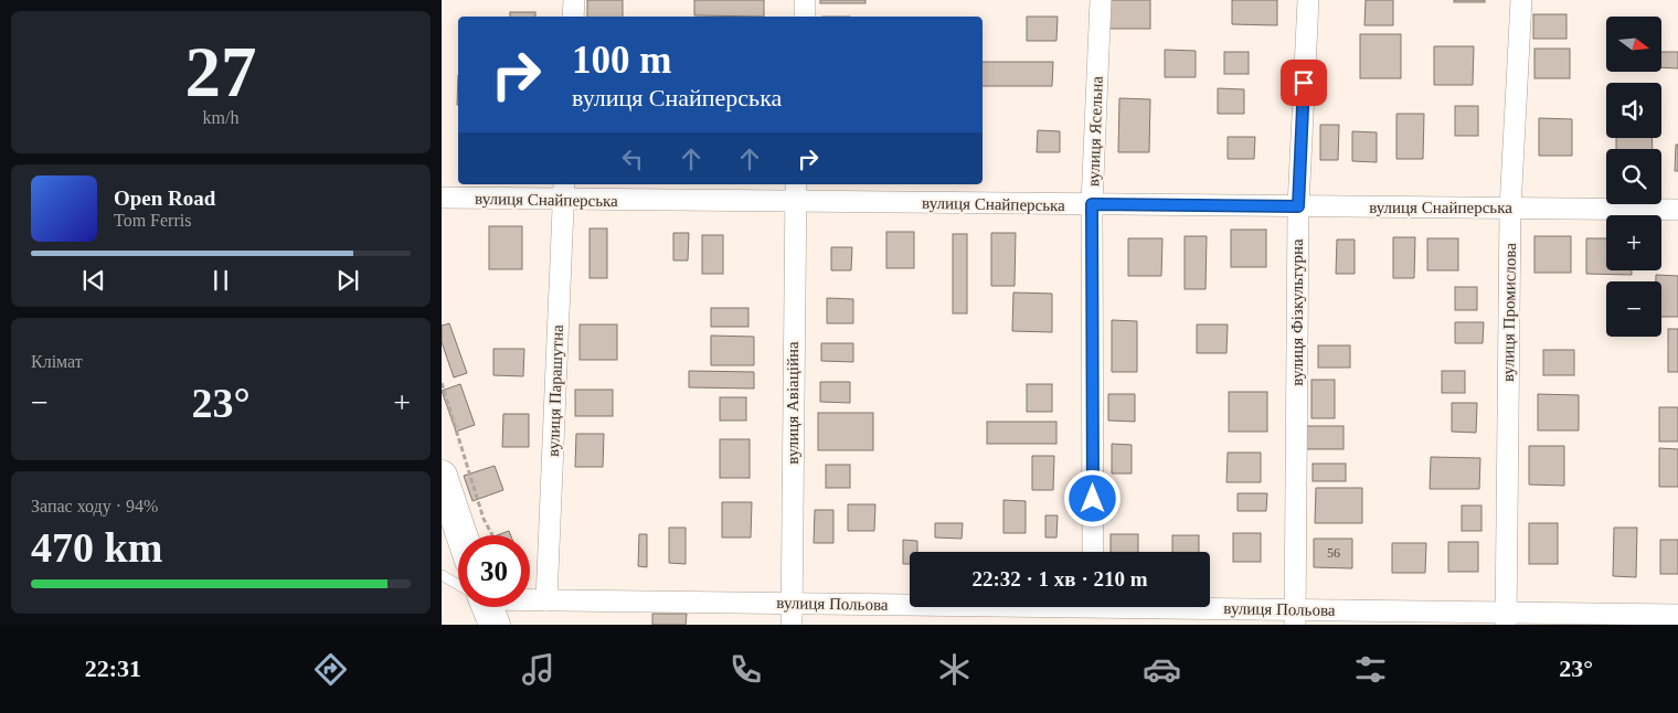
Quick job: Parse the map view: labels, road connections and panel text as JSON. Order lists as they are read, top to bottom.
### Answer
{
  "streets": {
    "street": [
      "вулиця Ясельна",
      "вулиця Снайперська",
      "вулиця Фізкультурна",
      "вулиця Промислова",
      "вулиця Парашутна",
      "вулиця Авіаційна",
      "вулиця Польова"
    ]
  },
  "crossings": [
    ["вулиця Ясельна", "вулиця Снайперська"],
    ["вулиця Снайперська", "вулиця Фізкультурна"],
    ["вулиця Снайперська", "вулиця Промислова"],
    ["вулиця Снайперська", "вулиця Парашутна"],
    ["вулиця Снайперська", "вулиця Авіаційна"],
    ["вулиця Фізкультурна", "вулиця Польова"],
    ["вулиця Промислова", "вулиця Польова"],
    ["вулиця Парашутна", "вулиця Польова"],
    ["вулиця Авіаційна", "вулиця Польова"]
  ],
  "house_numbers": ["56"],
  "north": "right",
  "page": {
    "tile": [
      ["27", "km/h"],
      "Клімат",
      ["Запас ходу · 94%", "470 km"]
    ],
    "map_buttons": ["+", "−"],
    "turn": ["100 m", "вулиця Снайперська"],
    "song": ["Open Road", "Tom Ferris"],
    "heat": ["−", "23°", "+"],
    "limit": "30",
    "trip": "22:32 · 1 хв · 210 m",
    "tabs": ["22:31", "23°"]
  }
}
